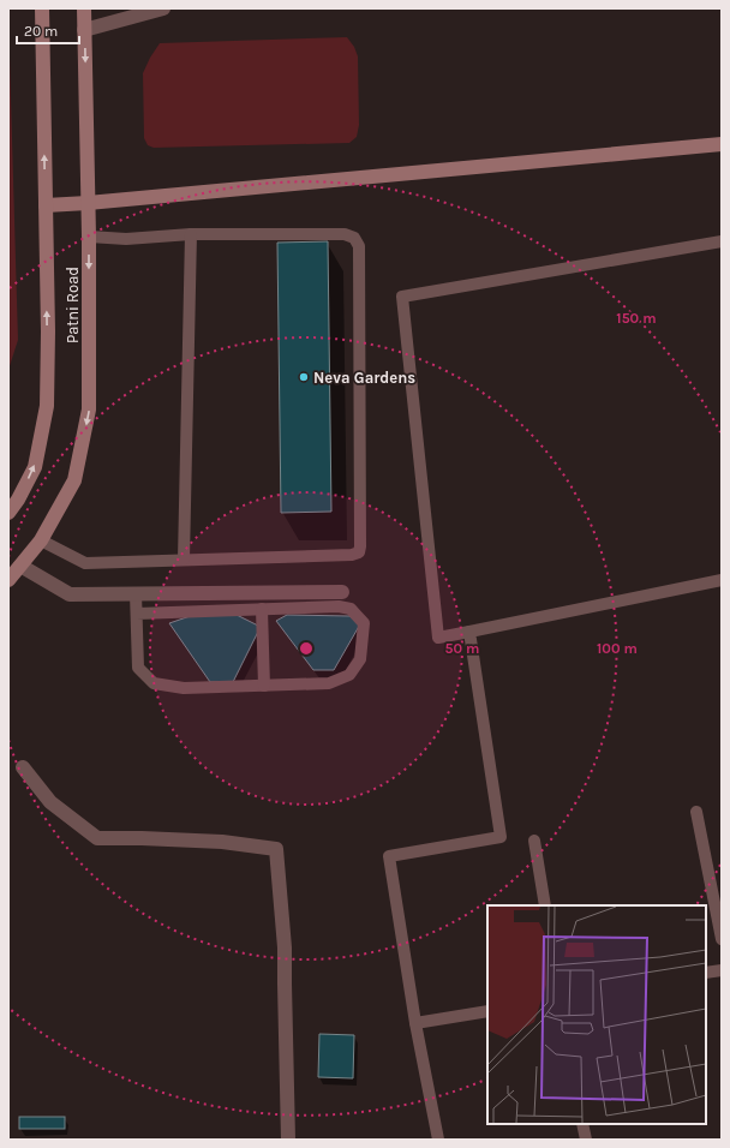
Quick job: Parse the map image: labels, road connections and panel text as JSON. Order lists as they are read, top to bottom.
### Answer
{
  "streets": {
    "main road": ["Patni Road"]
  },
  "places": ["Neva Gardens"],
  "scale_bar": "20 m",
  "rings": ["150 m", "50 m", "100 m"]
}
